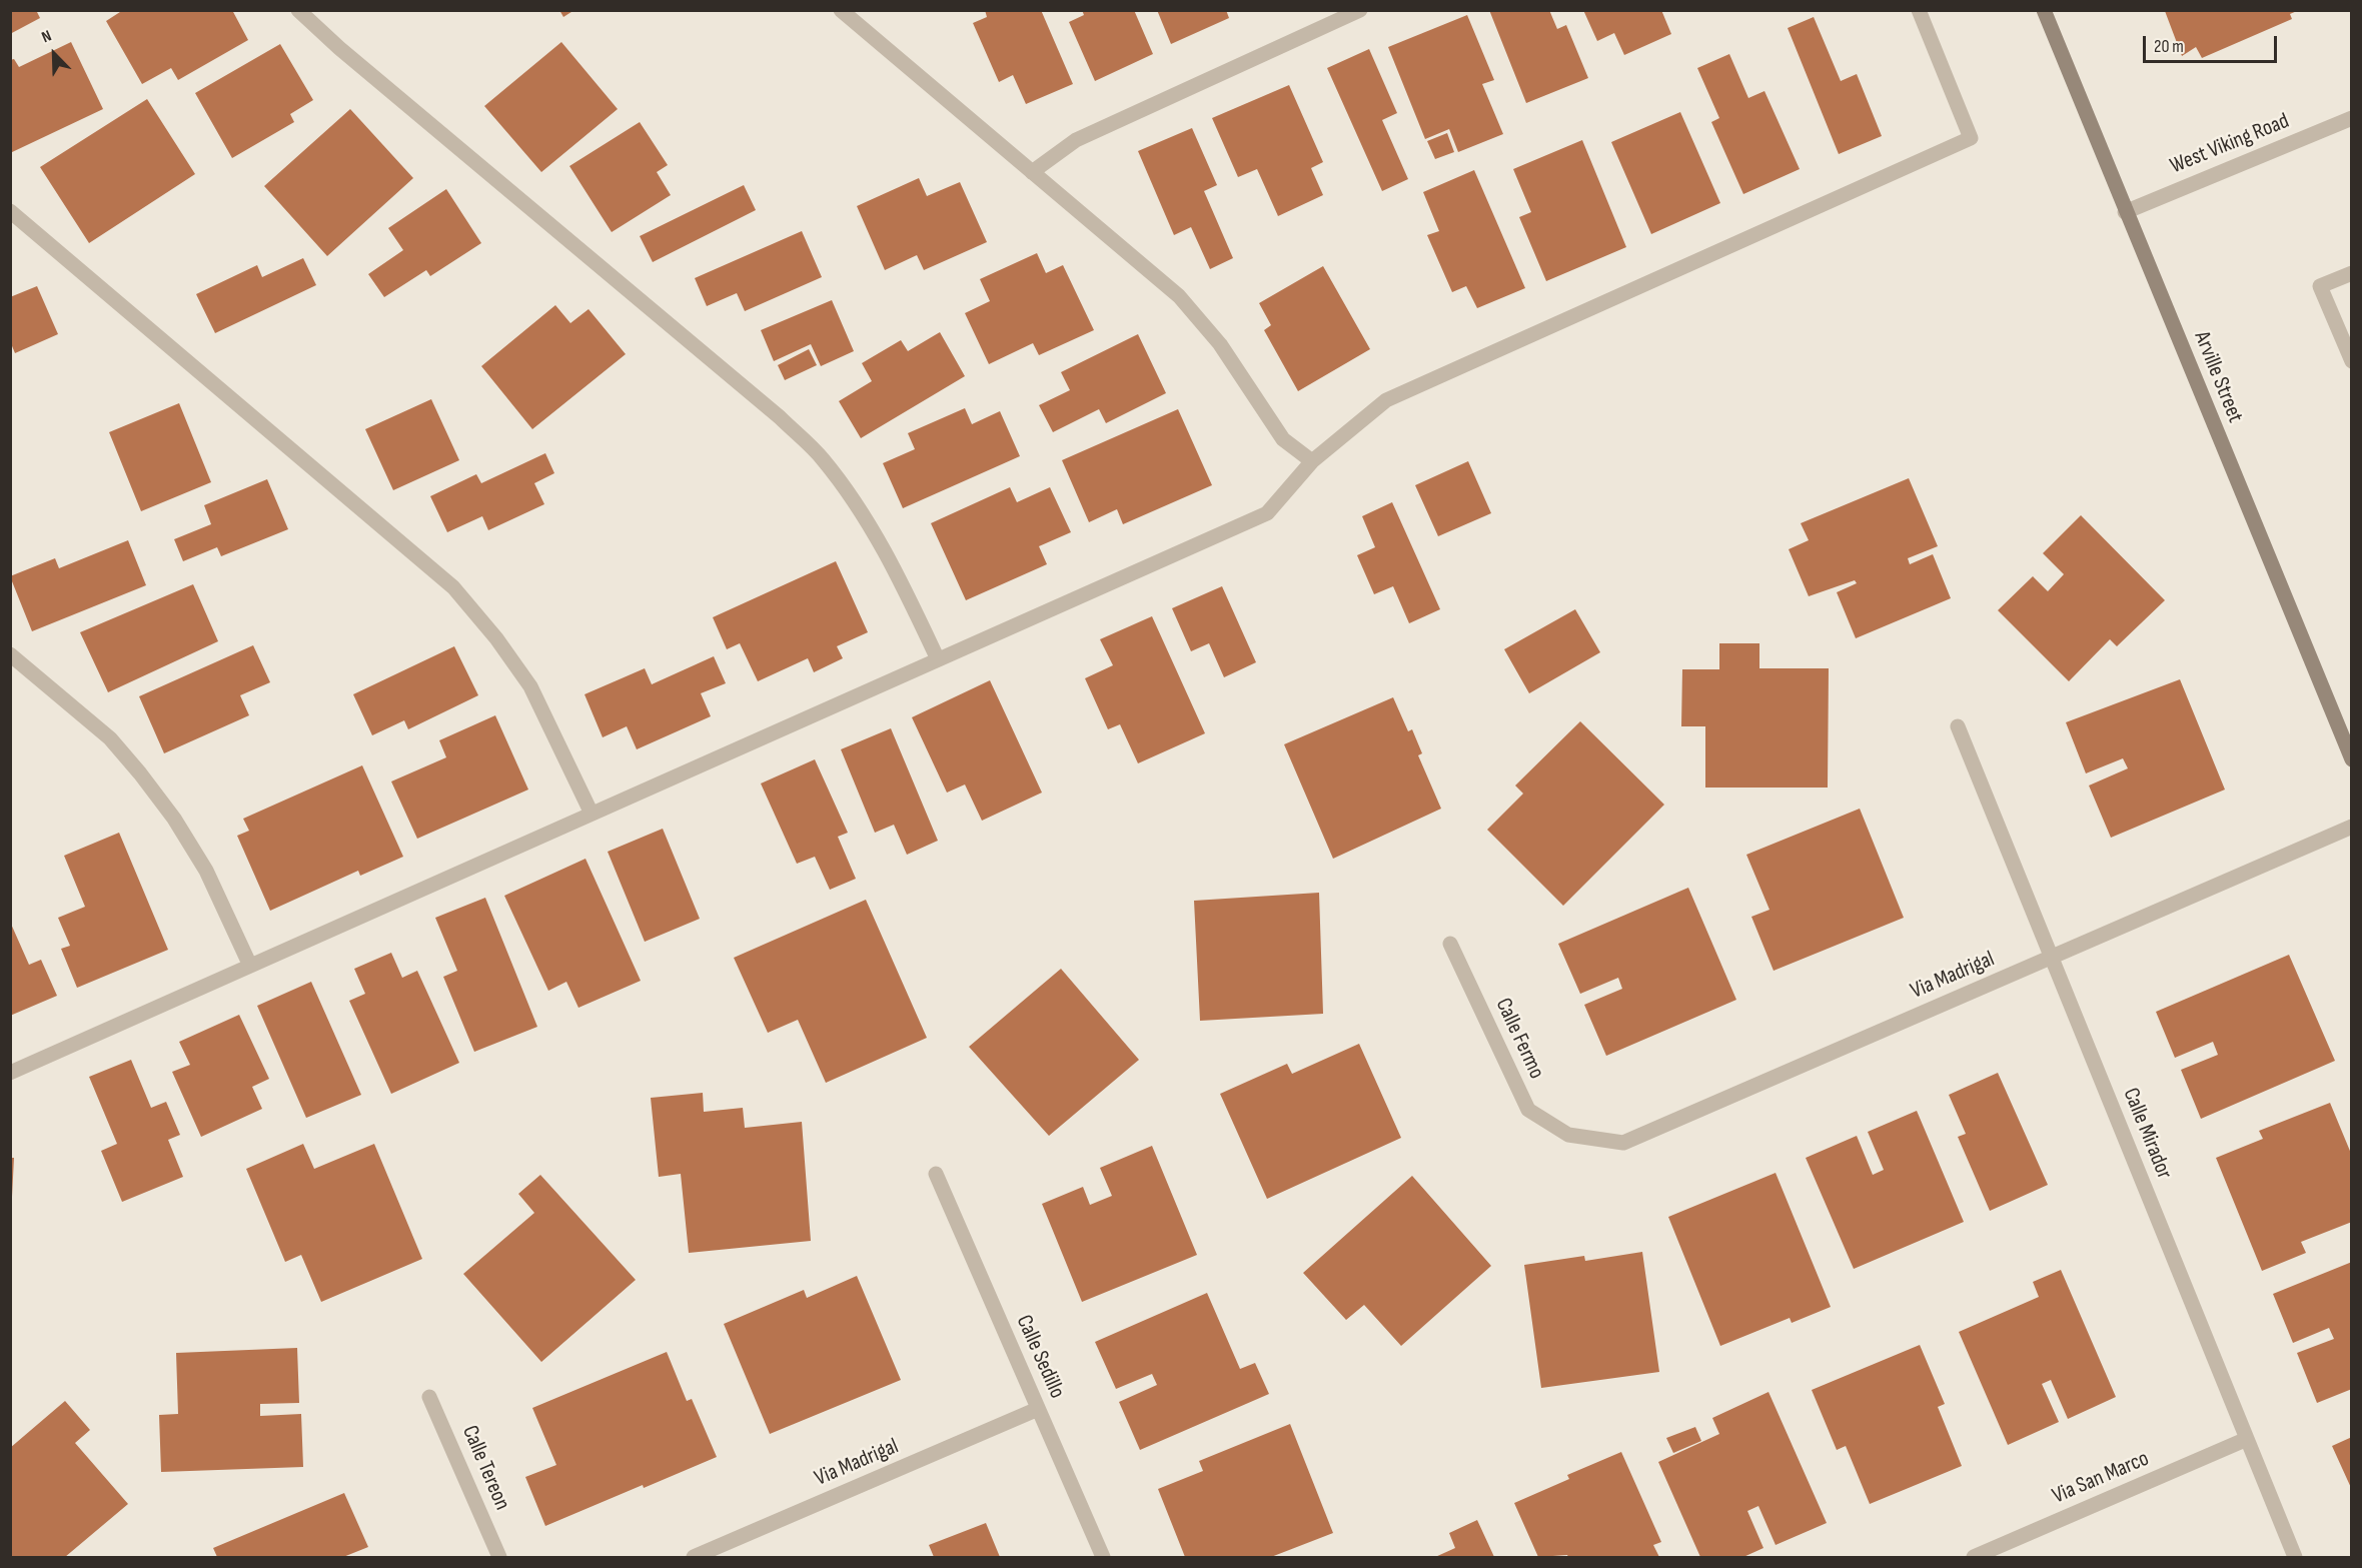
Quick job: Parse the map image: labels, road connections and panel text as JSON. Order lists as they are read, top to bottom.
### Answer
{
  "streets": {
    "main road": ["Arville Street"],
    "street": [
      "West Viking Road",
      "Via Madrigal",
      "Calle Fermo",
      "Calle Mirador",
      "Calle Sedillo",
      "Calle Tereon",
      "Via San Marco"
    ]
  },
  "crossings": [
    ["West Viking Road", "Arville Street"],
    ["Via Madrigal", "Calle Fermo"],
    ["Via Madrigal", "Calle Mirador"],
    ["Via Madrigal", "Calle Sedillo"],
    ["Calle Mirador", "Via San Marco"]
  ],
  "scale_bar": "20 m",
  "north": "top left"
}
